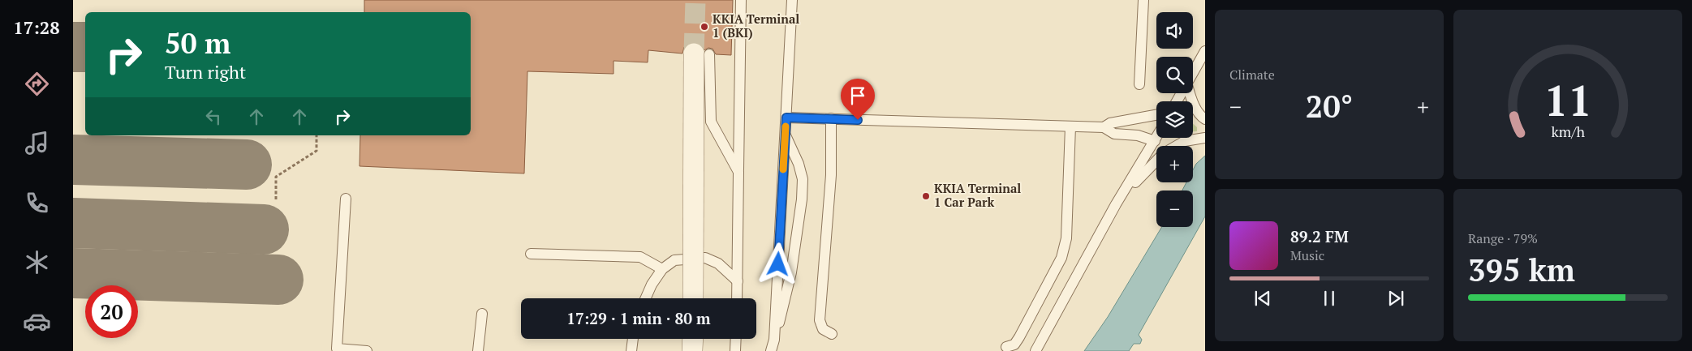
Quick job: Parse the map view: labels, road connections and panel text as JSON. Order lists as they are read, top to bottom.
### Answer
{
  "places": ["KKIA Terminal 1 (BKI)", "KKIA Terminal 1 Car Park"],
  "page": {
    "tabs": "17:28",
    "tile": [
      "Climate",
      ["Range · 79%", "395 km"]
    ],
    "map_buttons": ["+", "−"],
    "turn": ["50 m", "Turn right"],
    "heat": ["−", "20°", "+"],
    "song": ["89.2 FM", "Music"],
    "limit": "20",
    "trip": "17:29 · 1 min · 80 m",
    "gauge": ["11", "km/h"]
  }
}
